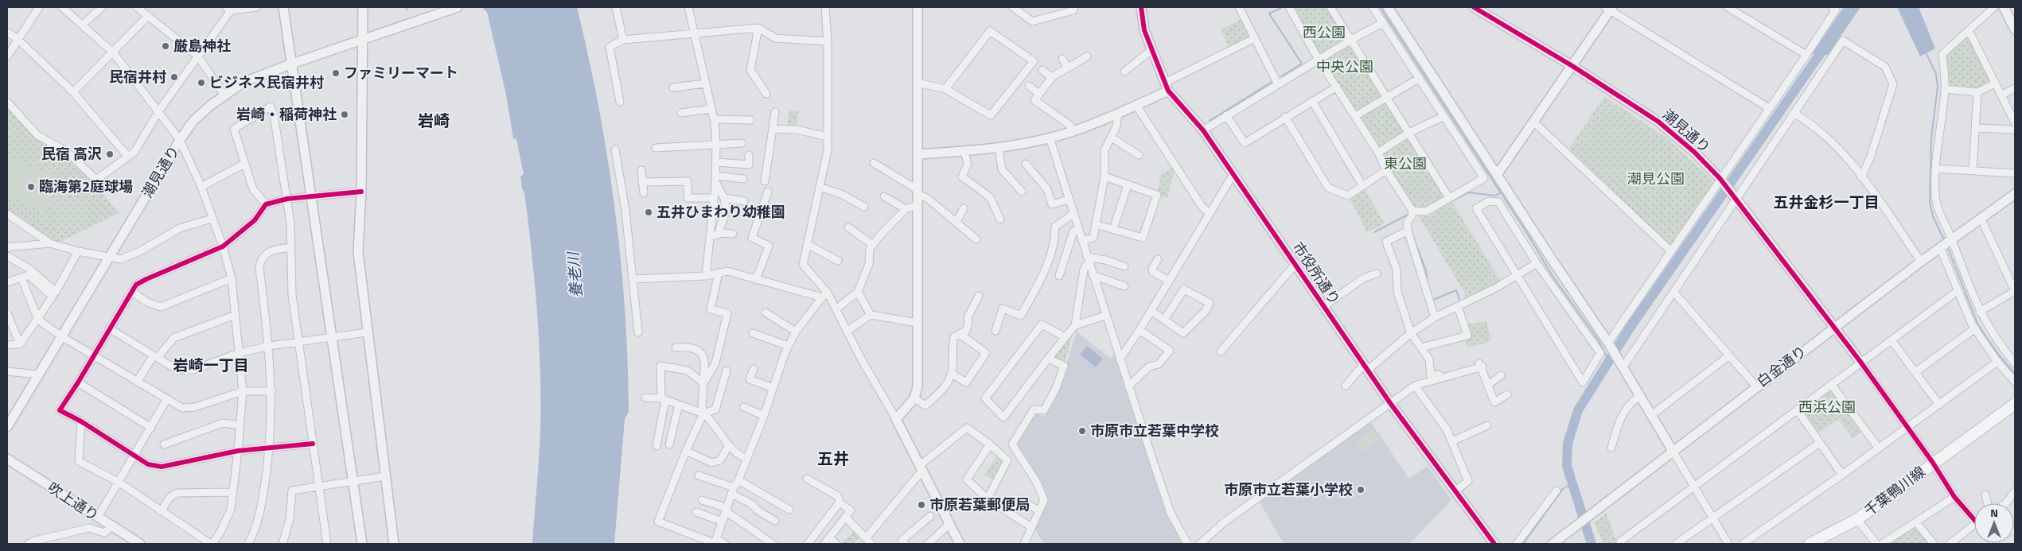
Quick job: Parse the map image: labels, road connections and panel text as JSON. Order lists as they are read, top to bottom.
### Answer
{
  "streets": {
    "main road": ["千葉鴨川線"],
    "street": [
      "潮見通り",
      "市役所通り",
      "白金通り",
      "吹上通り"
    ]
  },
  "crossings": [
    ["潮見通り", "白金通り"]
  ],
  "districts": [
    "岩崎",
    "五井金杉一丁目",
    "岩崎一丁目",
    "五井"
  ],
  "water": ["養老川"],
  "parks": [
    "西公園",
    "中央公園",
    "東公園",
    "潮見公園",
    "西浜公園"
  ],
  "places": [
    "厳島神社",
    "ファミリーマート",
    "民宿井村",
    "ビジネス民宿井村",
    "岩崎・稲荷神社",
    "民宿 高沢",
    "臨海第2庭球場",
    "五井ひまわり幼稚園",
    "市原市立若葉中学校",
    "市原市立若葉小学校",
    "市原若葉郵便局"
  ],
  "north": "top"
}
